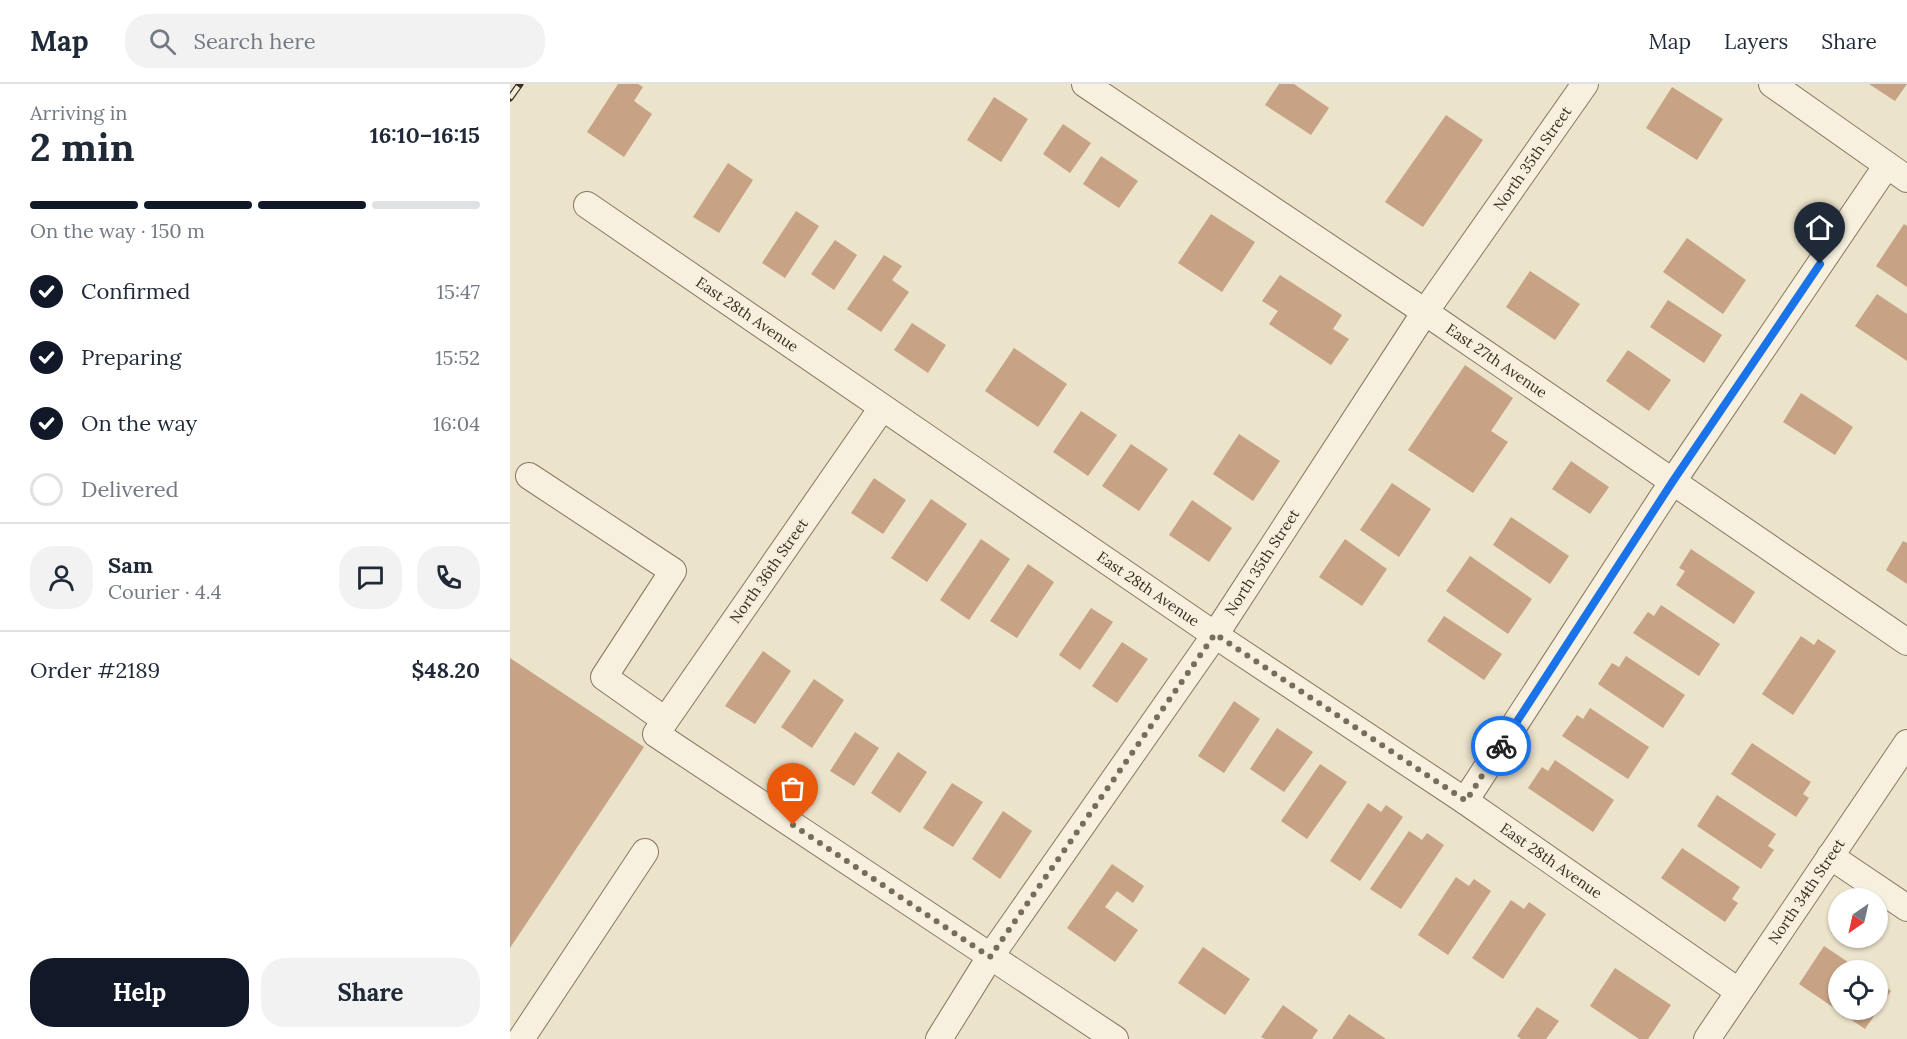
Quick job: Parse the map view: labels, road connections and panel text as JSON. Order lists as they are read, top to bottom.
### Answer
{
  "streets": {
    "street": [
      "North 35th Street",
      "East 28th Avenue",
      "East 27th Avenue",
      "North 36th Street",
      "North 34th Street"
    ]
  },
  "crossings": [
    ["North 35th Street", "East 28th Avenue"],
    ["North 35th Street", "East 27th Avenue"],
    ["East 28th Avenue", "North 36th Street"],
    ["East 28th Avenue", "North 34th Street"]
  ],
  "north": "bottom left",
  "page": {
    "header": "Map",
    "search": "Search here",
    "nav": ["Map", "Layers", "Share"],
    "heading": ["2 min", "Arriving in", "16:10–16:15"],
    "panel": [
      "Sam",
      "Courier · 4.4",
      "Order #2189",
      "$48.20"
    ],
    "bar": "On the way · 150 m",
    "list": [
      ["Confirmed", "15:47"],
      ["Preparing", "15:52"],
      ["On the way", "16:04"],
      "Delivered"
    ],
    "buttons": ["Help", "Share"]
  }
}
